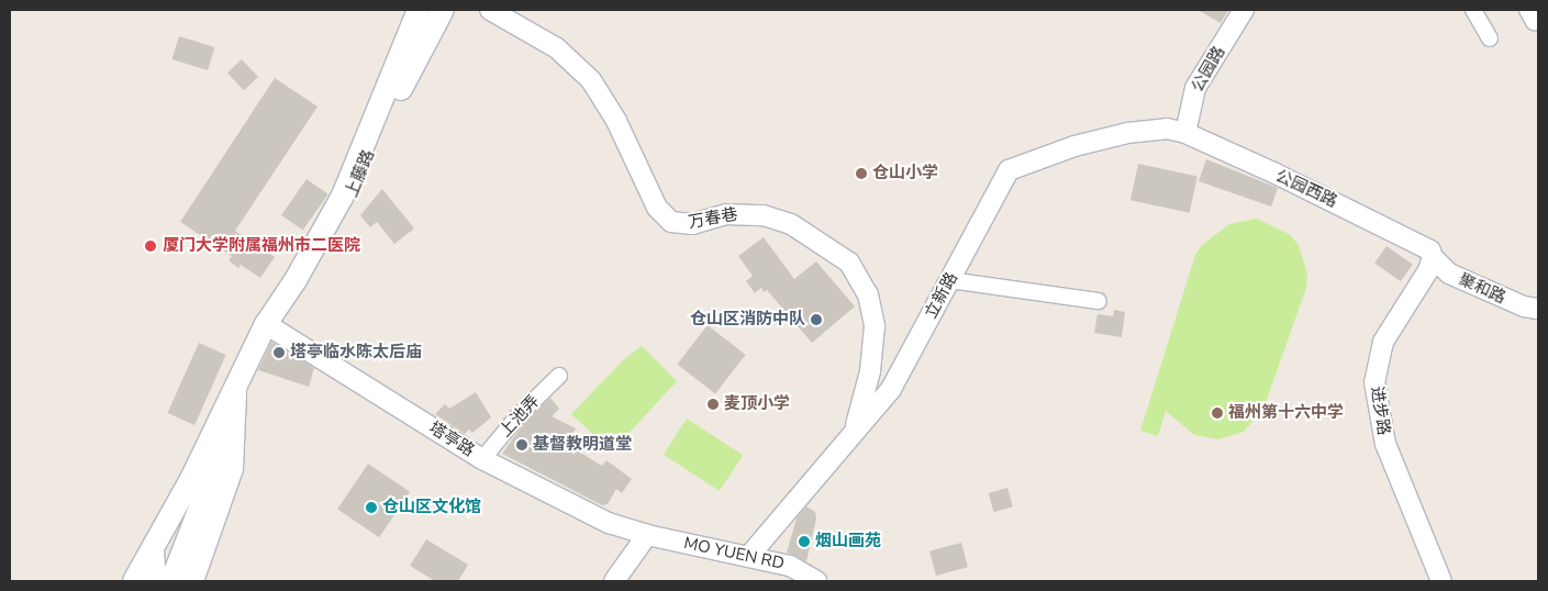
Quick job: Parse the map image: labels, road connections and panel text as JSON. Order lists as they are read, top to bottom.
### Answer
{
  "streets": {
    "main road": ["上藤路"],
    "street": [
      "公园路",
      "公园西路",
      "万春巷",
      "聚和路",
      "立新路",
      "进步路",
      "上池弄",
      "塔亭路",
      "MO YUEN RD"
    ]
  },
  "crossings": [
    ["公园路", "公园西路"],
    ["公园路", "立新路"],
    ["上藤路", "塔亭路"],
    ["公园西路", "聚和路"],
    ["公园西路", "立新路"],
    ["公园西路", "进步路"],
    ["万春巷", "立新路"],
    ["聚和路", "进步路"],
    ["立新路", "MO YUEN RD"],
    ["上池弄", "塔亭路"],
    ["塔亭路", "MO YUEN RD"]
  ],
  "places": [
    "仓山小学",
    "厦门大学附属福州市二医院",
    "仓山区消防中队",
    "塔亭临水陈太后庙",
    "麦顶小学",
    "福州第十六中学",
    "基督教明道堂",
    "仓山区文化馆",
    "烟山画苑"
  ]
}
